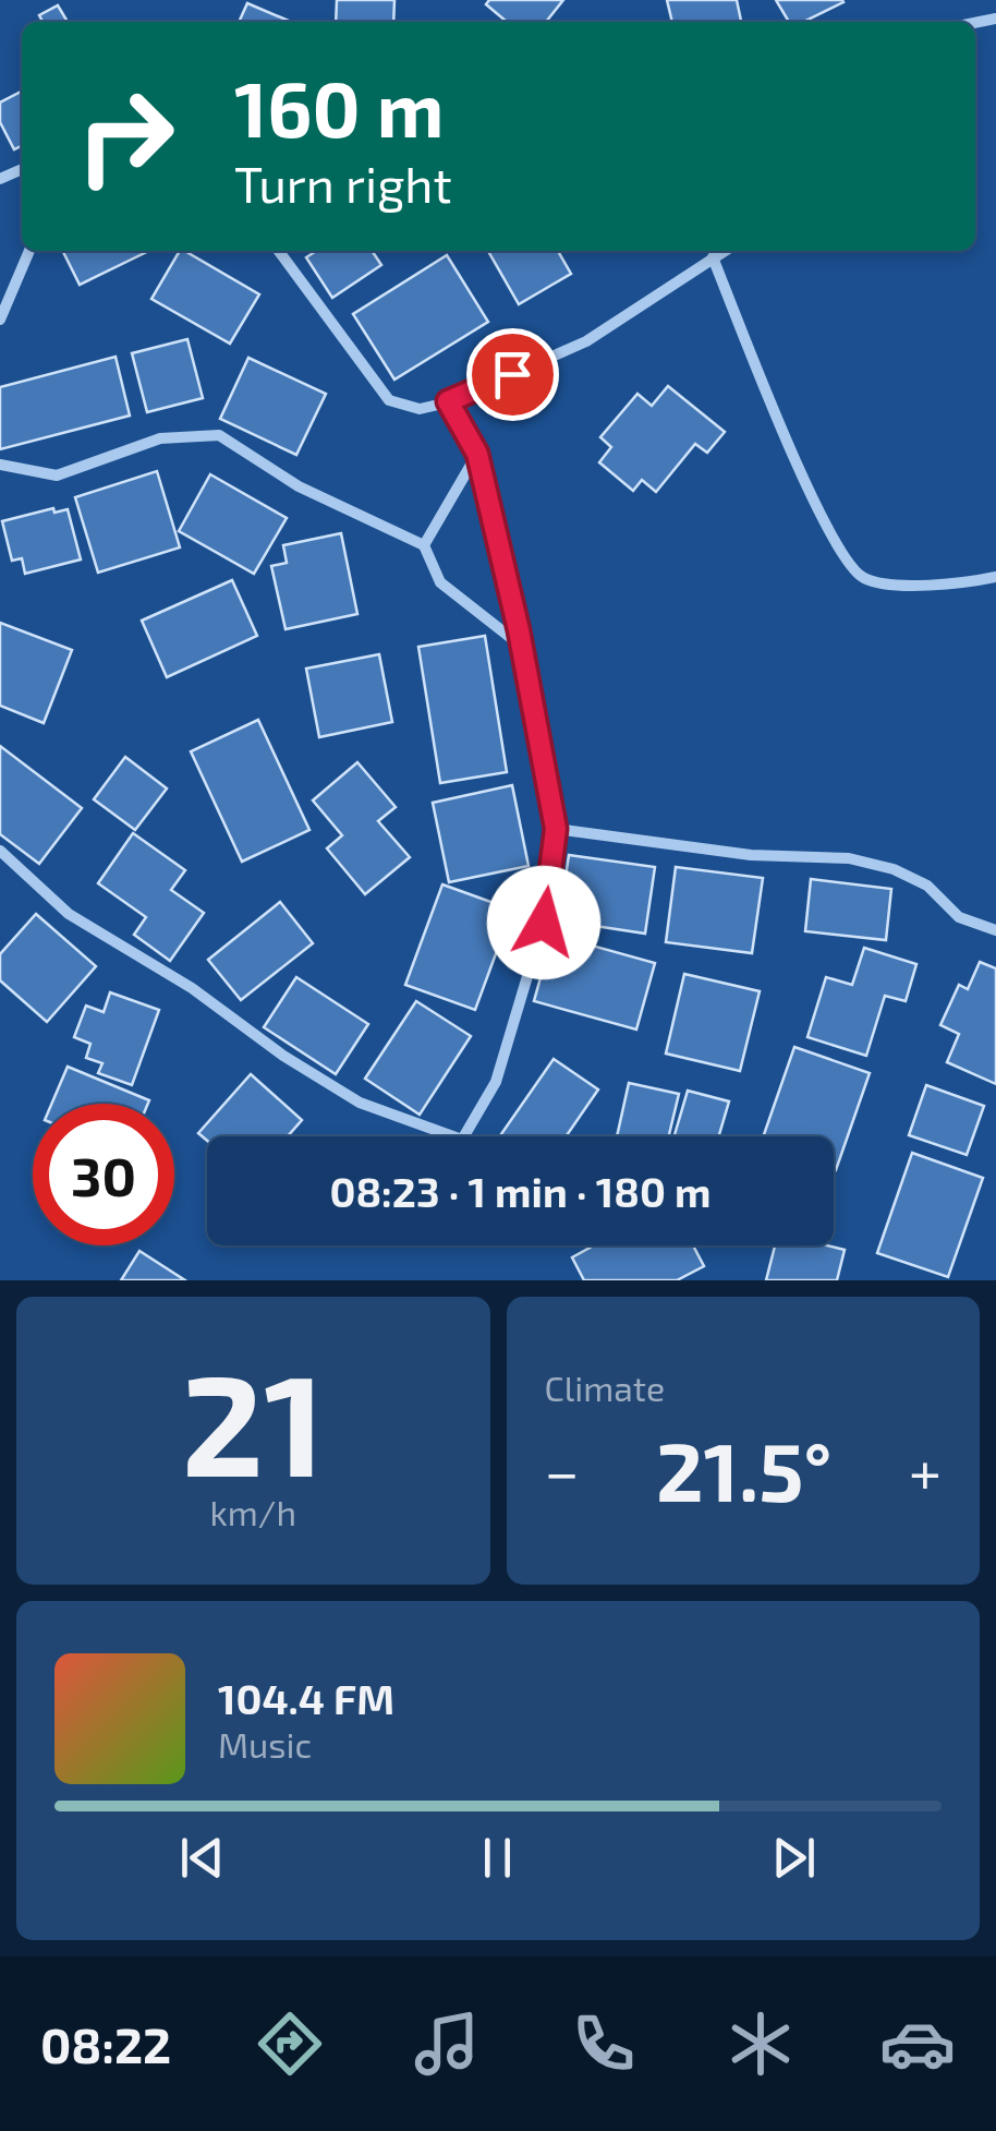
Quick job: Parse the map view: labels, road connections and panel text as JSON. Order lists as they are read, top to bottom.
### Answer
{
  "page": {
    "turn": ["160 m", "Turn right"],
    "limit": "30",
    "trip": "08:23 · 1 min · 180 m",
    "tile": [
      ["21", "km/h"],
      "Climate"
    ],
    "heat": ["−", "21.5°", "+"],
    "song": ["104.4 FM", "Music"],
    "tabs": "08:22"
  }
}
